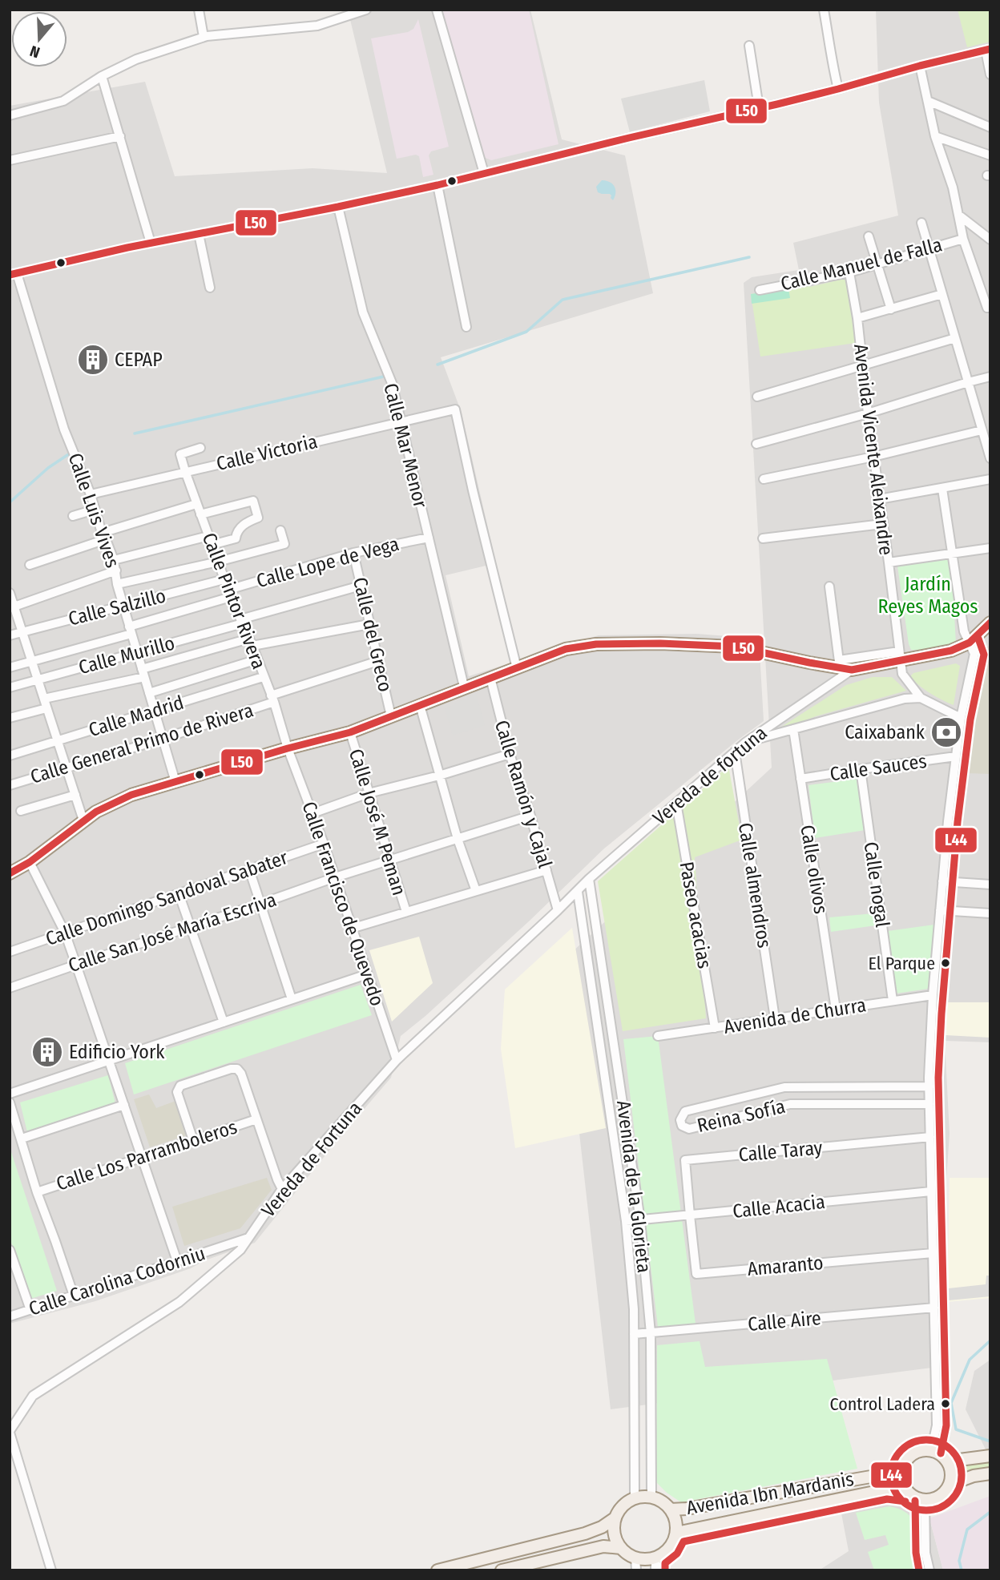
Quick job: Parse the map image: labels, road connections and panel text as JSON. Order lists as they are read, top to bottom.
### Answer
{
  "streets": {
    "main road": ["Avenida Ibn Mardanis"],
    "street": [
      "Calle Manuel de Falla",
      "Calle Mar Menor",
      "Avenida Vicente Aleixandre",
      "Calle Victoria",
      "Calle Luis Vives",
      "Calle Lope de Vega",
      "Calle Pintor Rivera",
      "Calle Salzillo",
      "Calle del Greco",
      "Calle Murillo",
      "Calle Madrid",
      "Calle General Primo de Rivera",
      "Calle Sauces",
      "Vereda de fortuna",
      "Calle Ramón y Cajal",
      "Calle José M Peman",
      "Calle olivos",
      "Calle nogal",
      "Calle almendros",
      "Calle Domingo Sandoval Sabater",
      "Calle Francisco de Quevedo",
      "Paseo acacias",
      "Calle San José María Escriva",
      "Avenida de Churra",
      "Reina Sofía",
      "Calle Taray",
      "Calle Los Parramboleros",
      "Vereda de Fortuna",
      "Avenida de la Glorieta",
      "Calle Acacia",
      "Amaranto",
      "Calle Carolina Codorniu",
      "Calle Aire"
    ]
  },
  "crossings": [
    ["Calle Manuel de Falla", "Avenida Vicente Aleixandre"],
    ["Calle Mar Menor", "Calle Victoria"],
    ["Calle Mar Menor", "Calle Lope de Vega"],
    ["Avenida Vicente Aleixandre", "Vereda de Fortuna"],
    ["Calle Victoria", "Calle Luis Vives"],
    ["Calle Victoria", "Calle Pintor Rivera"],
    ["Calle Luis Vives", "Calle Lope de Vega"],
    ["Calle Luis Vives", "Calle Salzillo"],
    ["Calle Luis Vives", "Calle Murillo"],
    ["Calle Luis Vives", "Calle Madrid"],
    ["Calle Luis Vives", "Calle General Primo de Rivera"],
    ["Calle Lope de Vega", "Calle Pintor Rivera"],
    ["Calle Lope de Vega", "Calle del Greco"],
    ["Calle Pintor Rivera", "Calle Salzillo"],
    ["Calle Pintor Rivera", "Calle Murillo"],
    ["Calle Pintor Rivera", "Calle Madrid"],
    ["Calle Pintor Rivera", "Calle General Primo de Rivera"],
    ["Calle Pintor Rivera", "Calle Francisco de Quevedo"],
    ["Calle del Greco", "Calle Murillo"],
    ["Calle del Greco", "Calle General Primo de Rivera"],
    ["Calle Sauces", "Calle olivos"],
    ["Calle Sauces", "Calle nogal"],
    ["Vereda de fortuna", "Calle almendros"],
    ["Vereda de fortuna", "Paseo acacias"],
    ["Vereda de fortuna", "Vereda de Fortuna"],
    ["Vereda de fortuna", "Avenida de la Glorieta"],
    ["Calle Ramón y Cajal", "Calle San José María Escriva"],
    ["Calle Ramón y Cajal", "Vereda de Fortuna"],
    ["Calle José M Peman", "Calle San José María Escriva"],
    ["Calle olivos", "Avenida de Churra"],
    ["Calle olivos", "Vereda de Fortuna"],
    ["Calle nogal", "Avenida de Churra"],
    ["Calle almendros", "Avenida de Churra"],
    ["Calle Domingo Sandoval Sabater", "Calle Francisco de Quevedo"],
    ["Calle Francisco de Quevedo", "Calle San José María Escriva"],
    ["Calle Francisco de Quevedo", "Vereda de Fortuna"],
    ["Paseo acacias", "Avenida de Churra"],
    ["Calle Taray", "Calle Acacia"],
    ["Calle Taray", "Amaranto"],
    ["Vereda de Fortuna", "Avenida de la Glorieta"],
    ["Vereda de Fortuna", "Calle Carolina Codorniu"],
    ["Avenida de la Glorieta", "Calle Acacia"],
    ["Avenida de la Glorieta", "Calle Aire"],
    ["Avenida de la Glorieta", "Avenida Ibn Mardanis"],
    ["Calle Acacia", "Amaranto"]
  ],
  "parks": ["Jardín Reyes Magos"],
  "places": {
    "building": ["CEPAP", "Edificio York"],
    "bank": ["Caixabank"],
    "other": ["El Parque", "Control Ladera"]
  },
  "lines": ["transit line L50", "transit line L44"],
  "north": "bottom"
}
